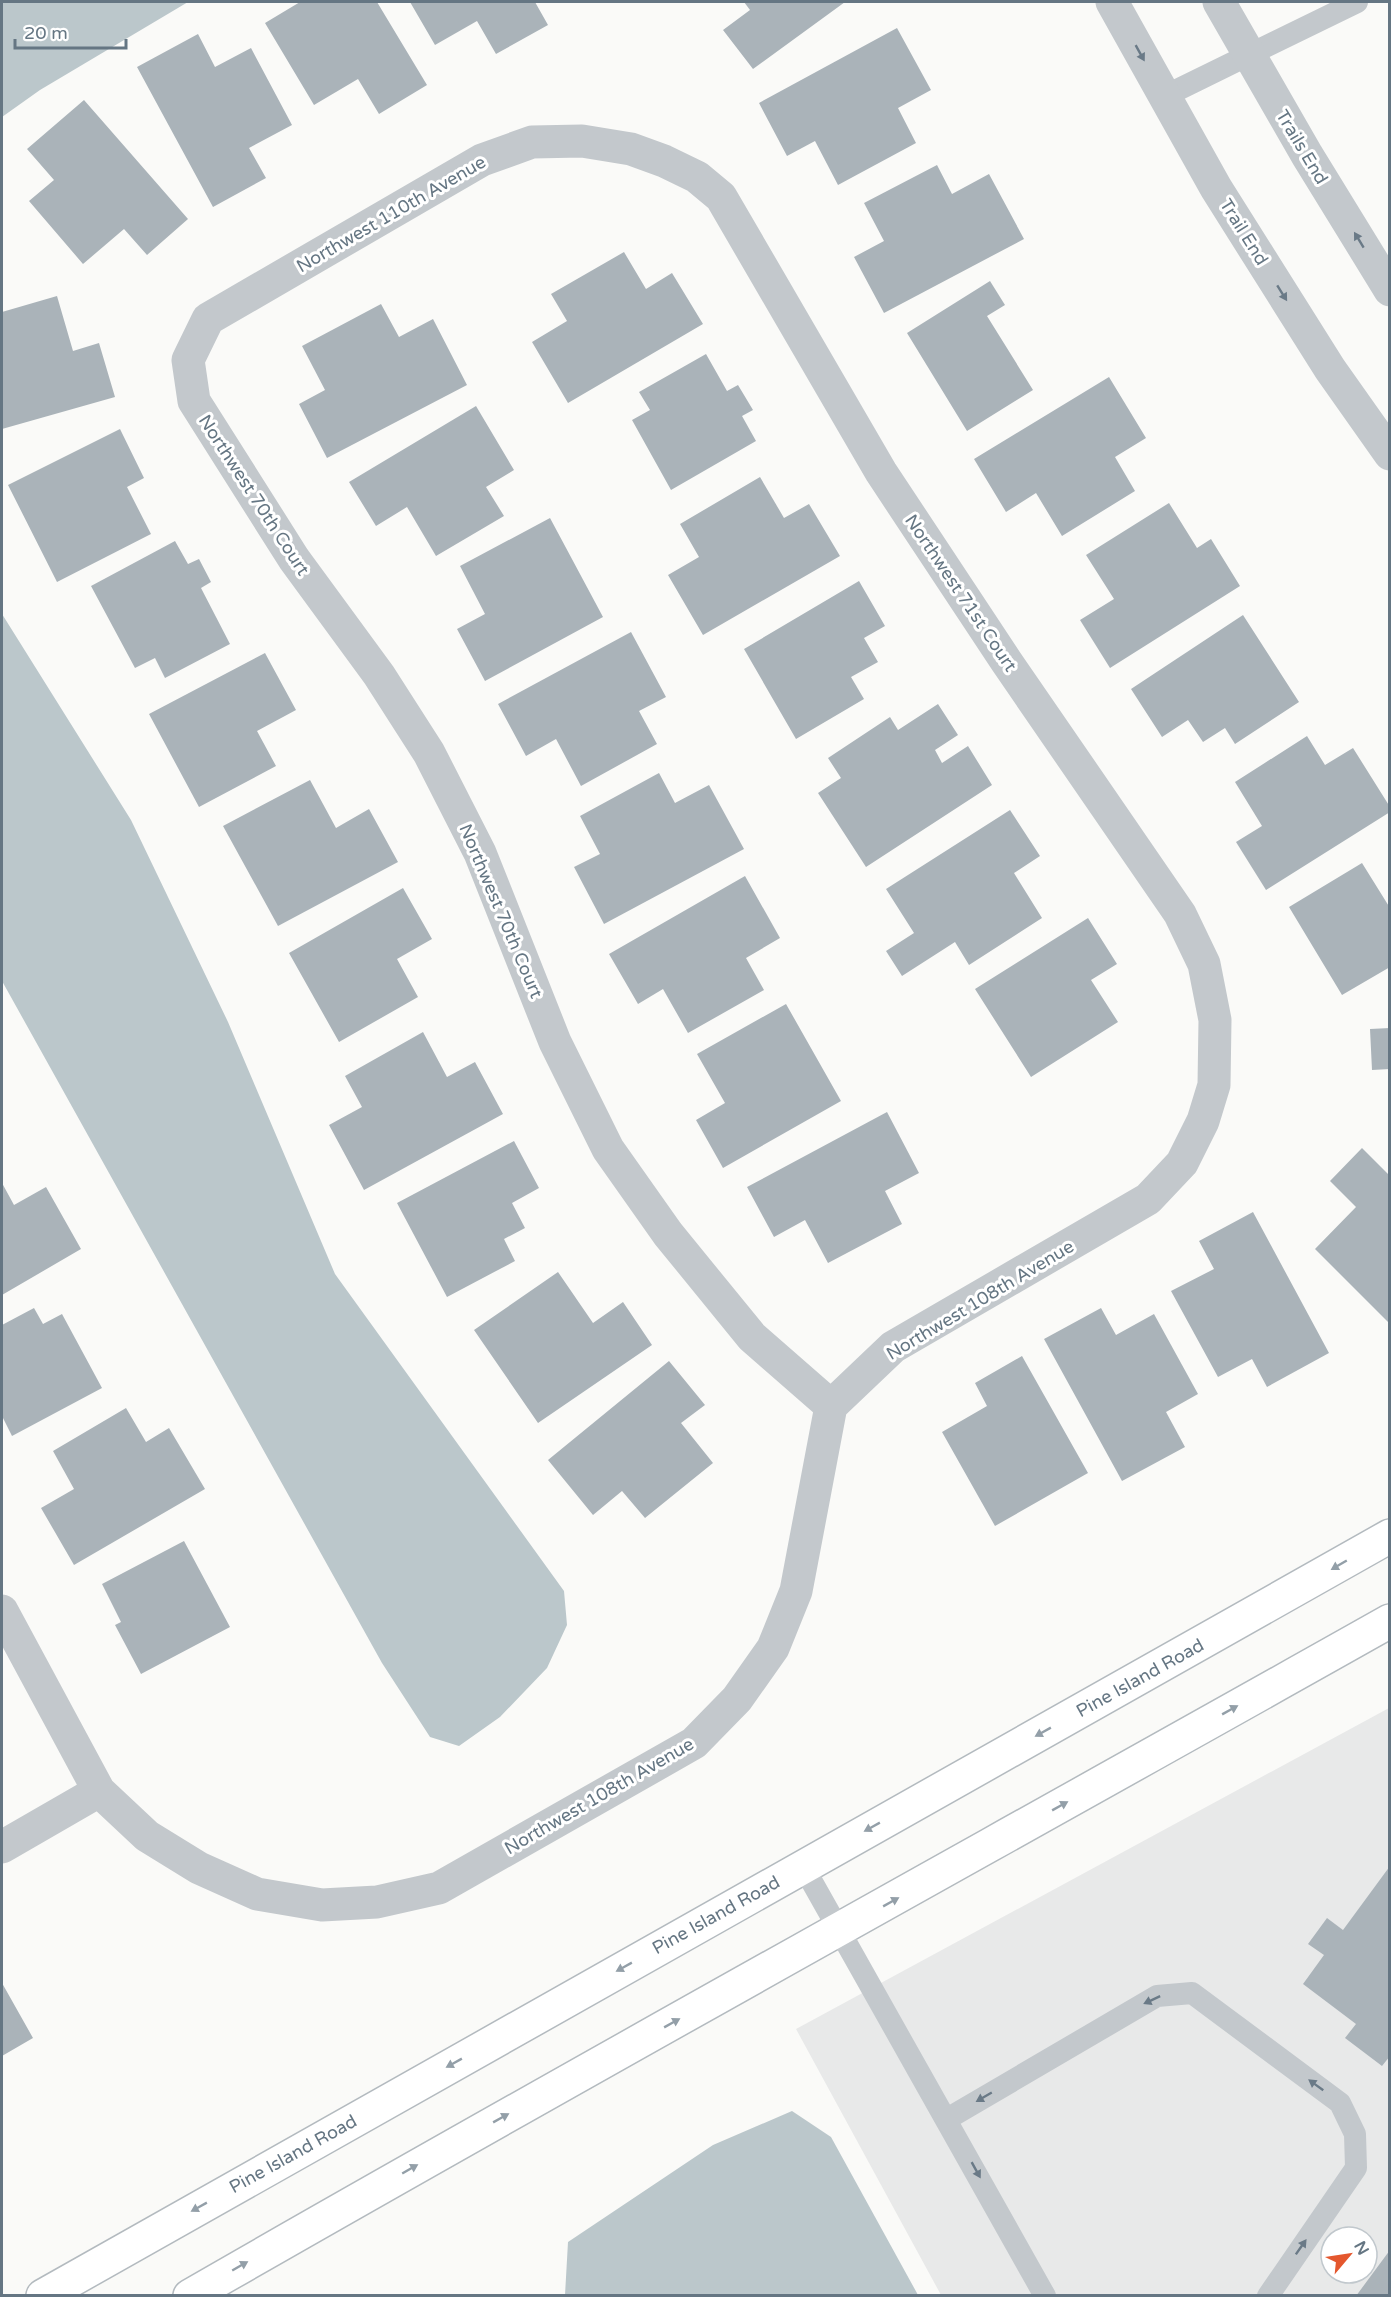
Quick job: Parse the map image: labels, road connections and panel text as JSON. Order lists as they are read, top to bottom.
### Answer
{
  "streets": {
    "main road": ["Pine Island Road"],
    "street": [
      "Trails End",
      "Northwest 110th Avenue",
      "Trail End",
      "Northwest 70th Court",
      "Northwest 71st Court",
      "Northwest 108th Avenue"
    ]
  },
  "crossings": [
    ["Northwest 110th Avenue", "Northwest 70th Court"],
    ["Northwest 110th Avenue", "Northwest 71st Court"],
    ["Northwest 70th Court", "Northwest 108th Avenue"],
    ["Northwest 71st Court", "Northwest 108th Avenue"]
  ],
  "one_way": ["Trails End", "Trail End"],
  "scale_bar": "20 m",
  "north": "top right"
}
